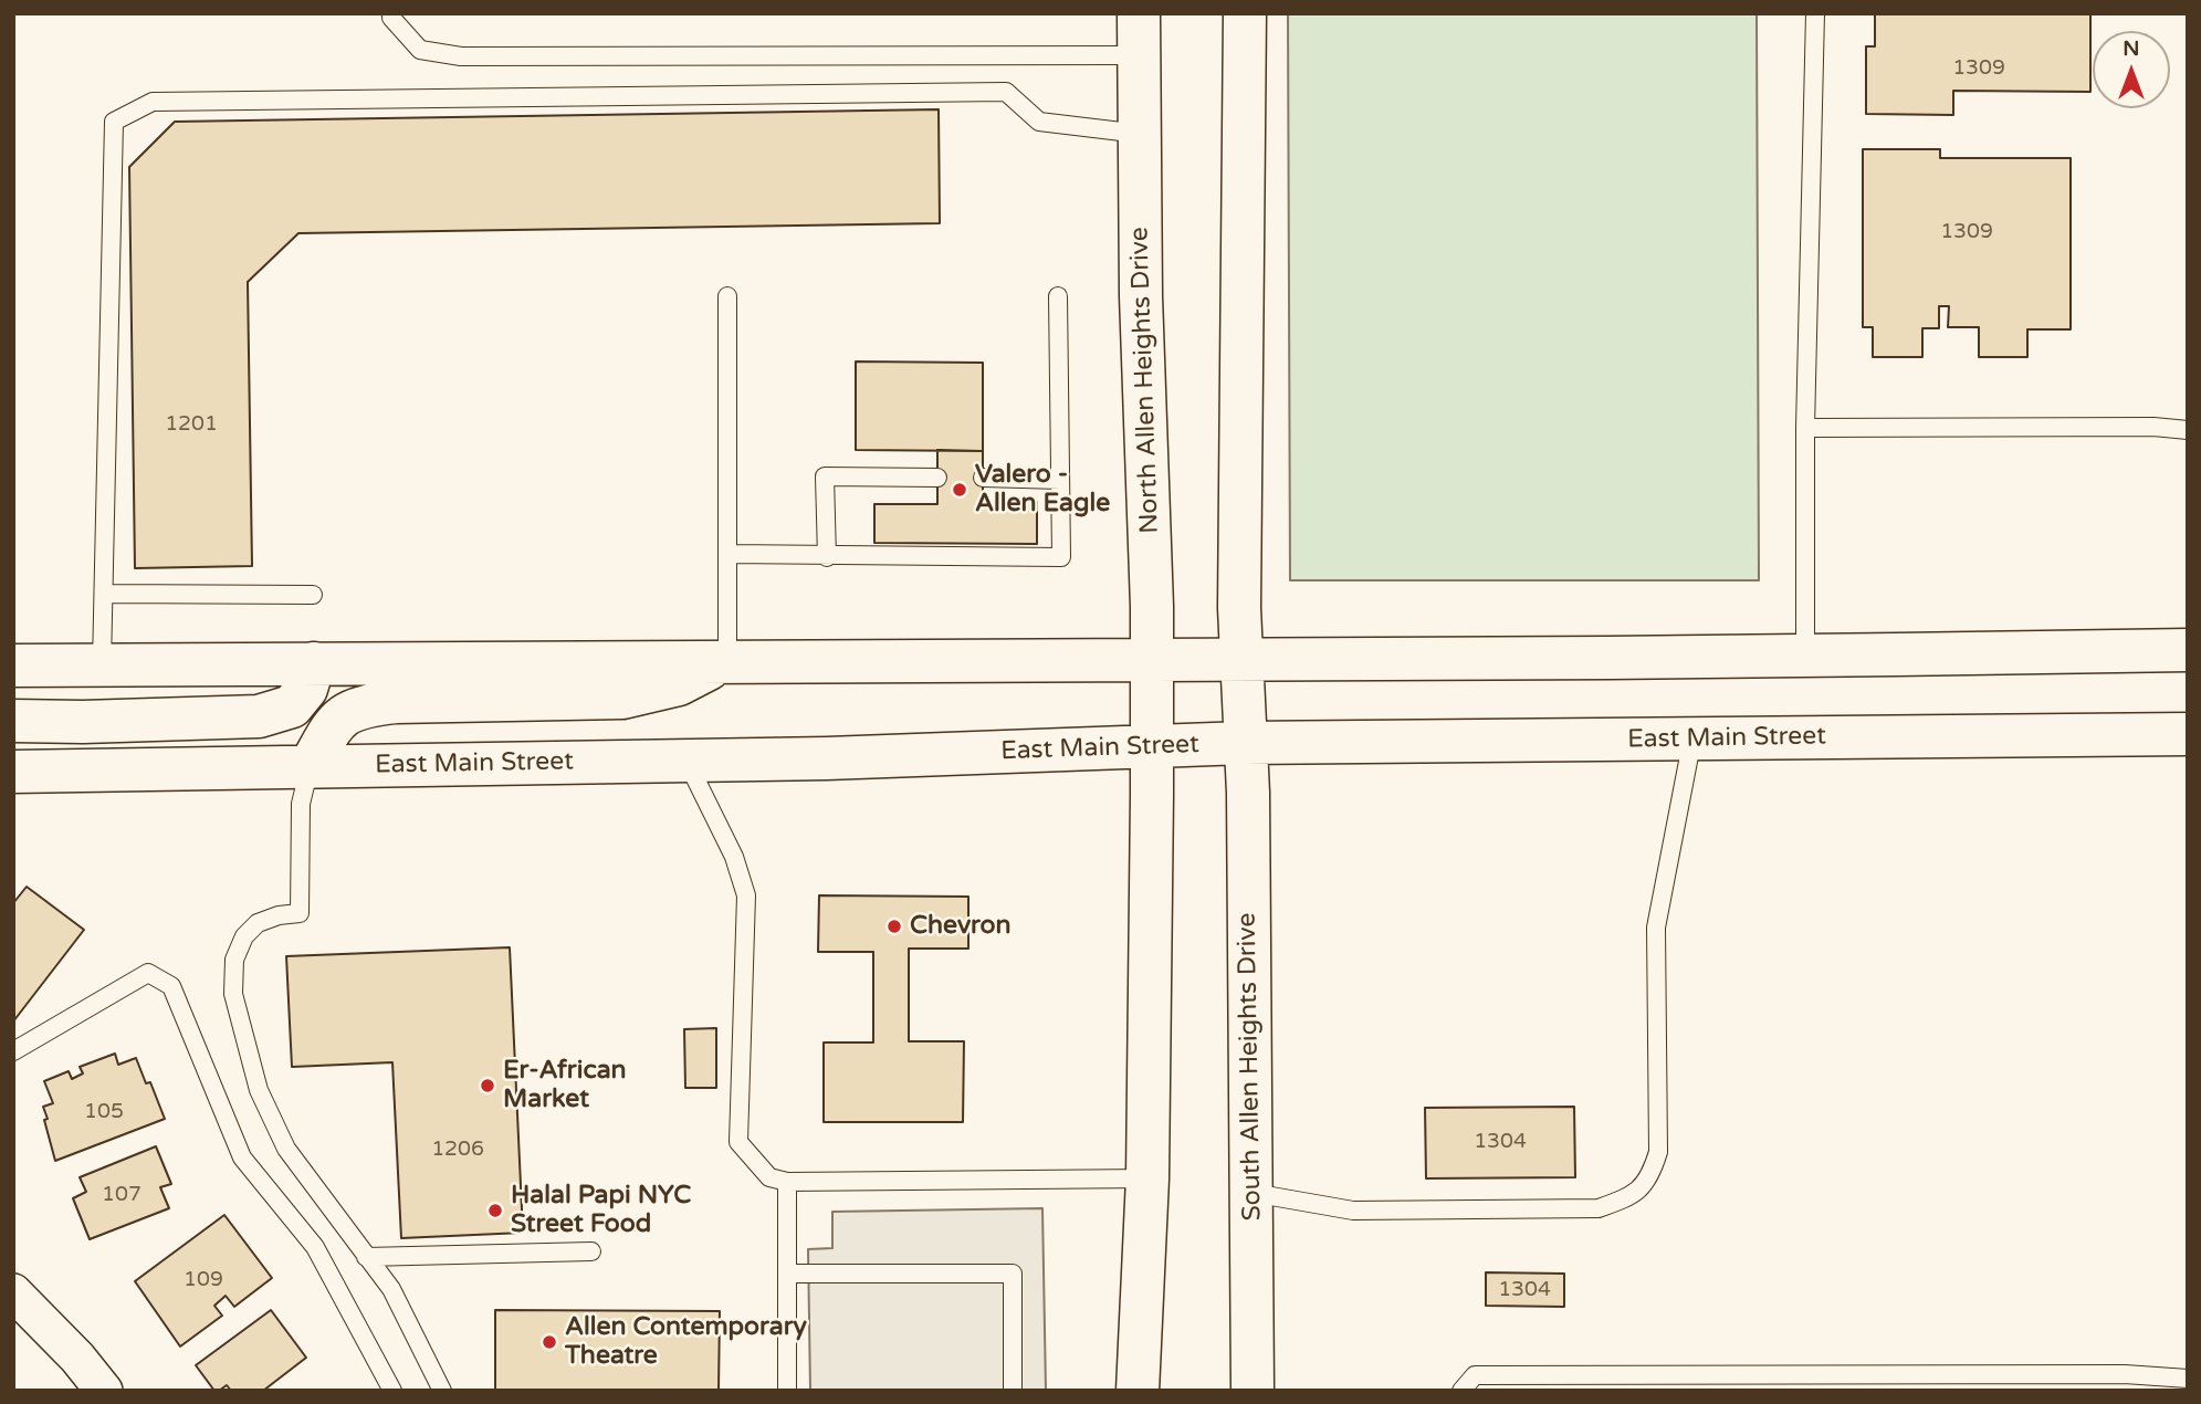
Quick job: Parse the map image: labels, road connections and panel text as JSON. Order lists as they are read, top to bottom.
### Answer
{
  "streets": {
    "main road": ["North Allen Heights Drive", "East Main Street", "South Allen Heights Drive"]
  },
  "crossings": [
    ["North Allen Heights Drive", "East Main Street"],
    ["East Main Street", "South Allen Heights Drive"]
  ],
  "places": [
    "Valero - Allen Eagle",
    "Chevron",
    "Er-African Market",
    "Halal Papi NYC Street Food",
    "Allen Contemporary Theatre"
  ],
  "house_numbers": [
    "1309",
    "1309",
    "1201",
    "105",
    "1304",
    "1206",
    "107",
    "109",
    "1304"
  ],
  "north": "top"
}
